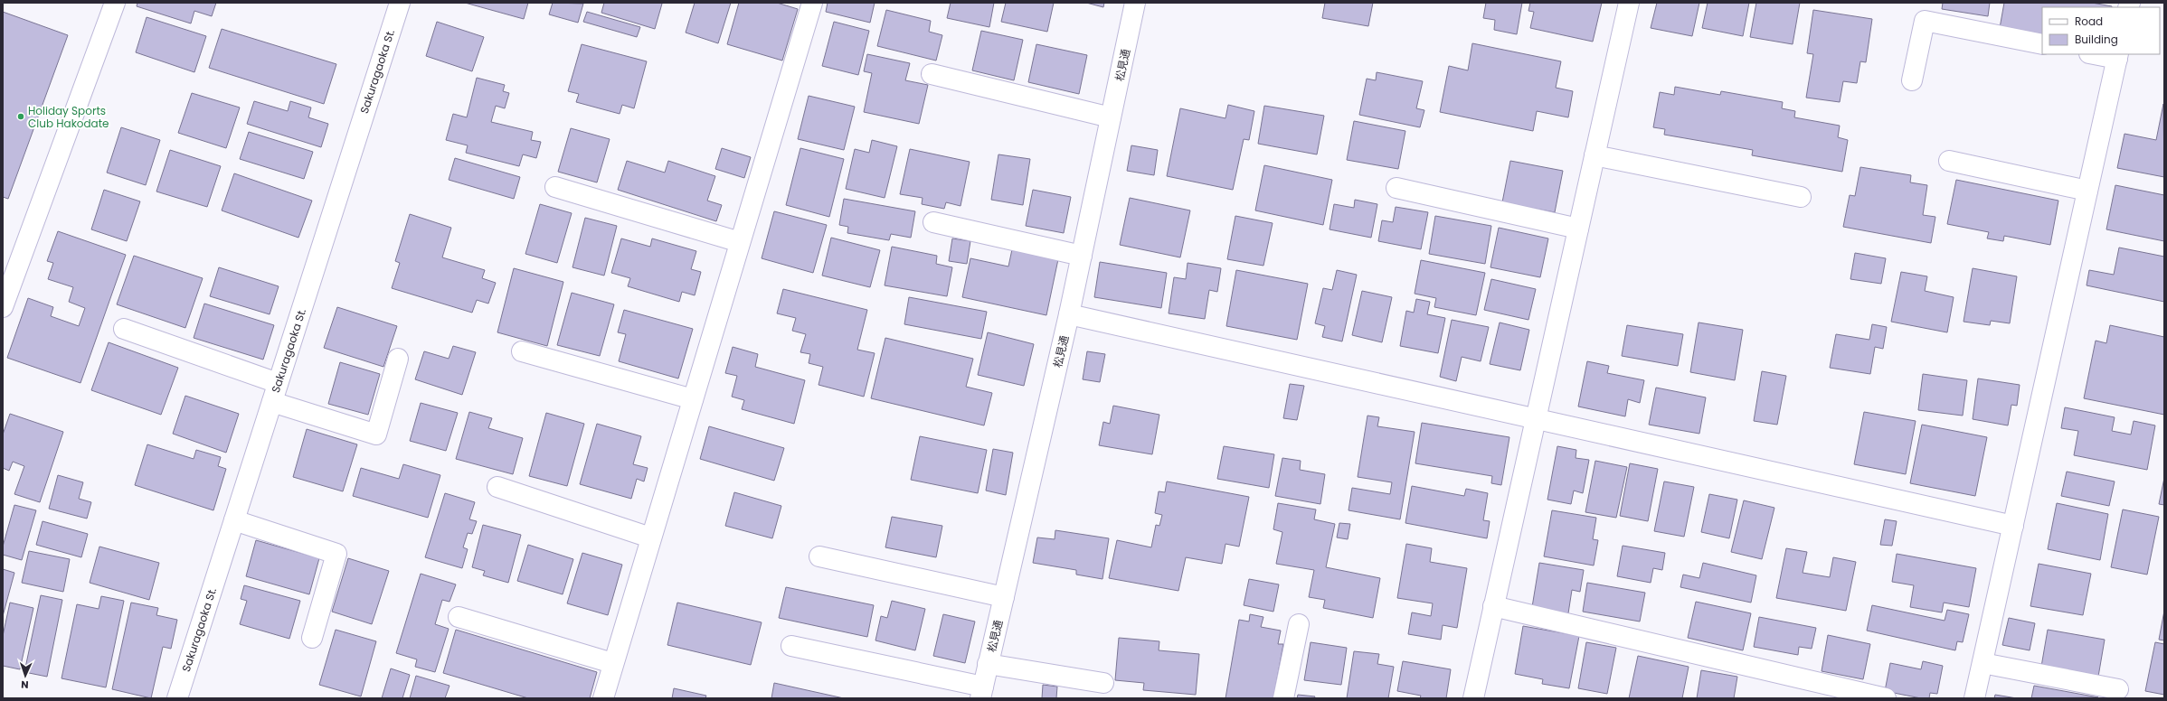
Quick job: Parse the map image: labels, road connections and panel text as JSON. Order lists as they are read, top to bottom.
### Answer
{
  "streets": {
    "street": ["松見通", "Sakuragaoka St."]
  },
  "places": ["Holiday Sports Club Hakodate"],
  "legend": ["Road", "Building"],
  "north": "bottom"
}
